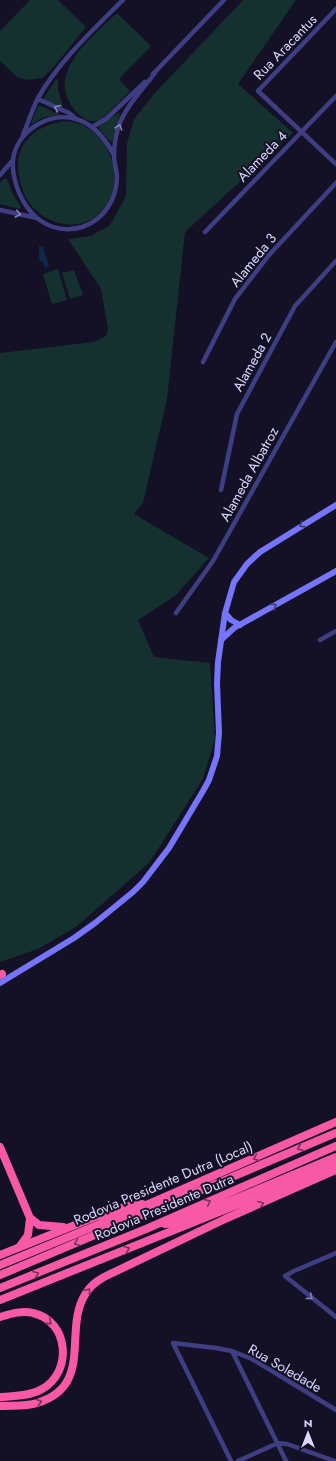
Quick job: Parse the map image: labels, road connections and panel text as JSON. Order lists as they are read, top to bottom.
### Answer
{
  "streets": {
    "highway": ["Rodovia Presidente Dutra (Local)", "Rodovia Presidente Dutra"],
    "street": [
      "Rua Aracantus",
      "Alameda 4",
      "Alameda 3",
      "Alameda 2",
      "Alameda Albatroz",
      "Rua Soledade"
    ]
  },
  "crossings": [
    ["Rua Aracantus", "Alameda 4"]
  ],
  "north": "top"
}
